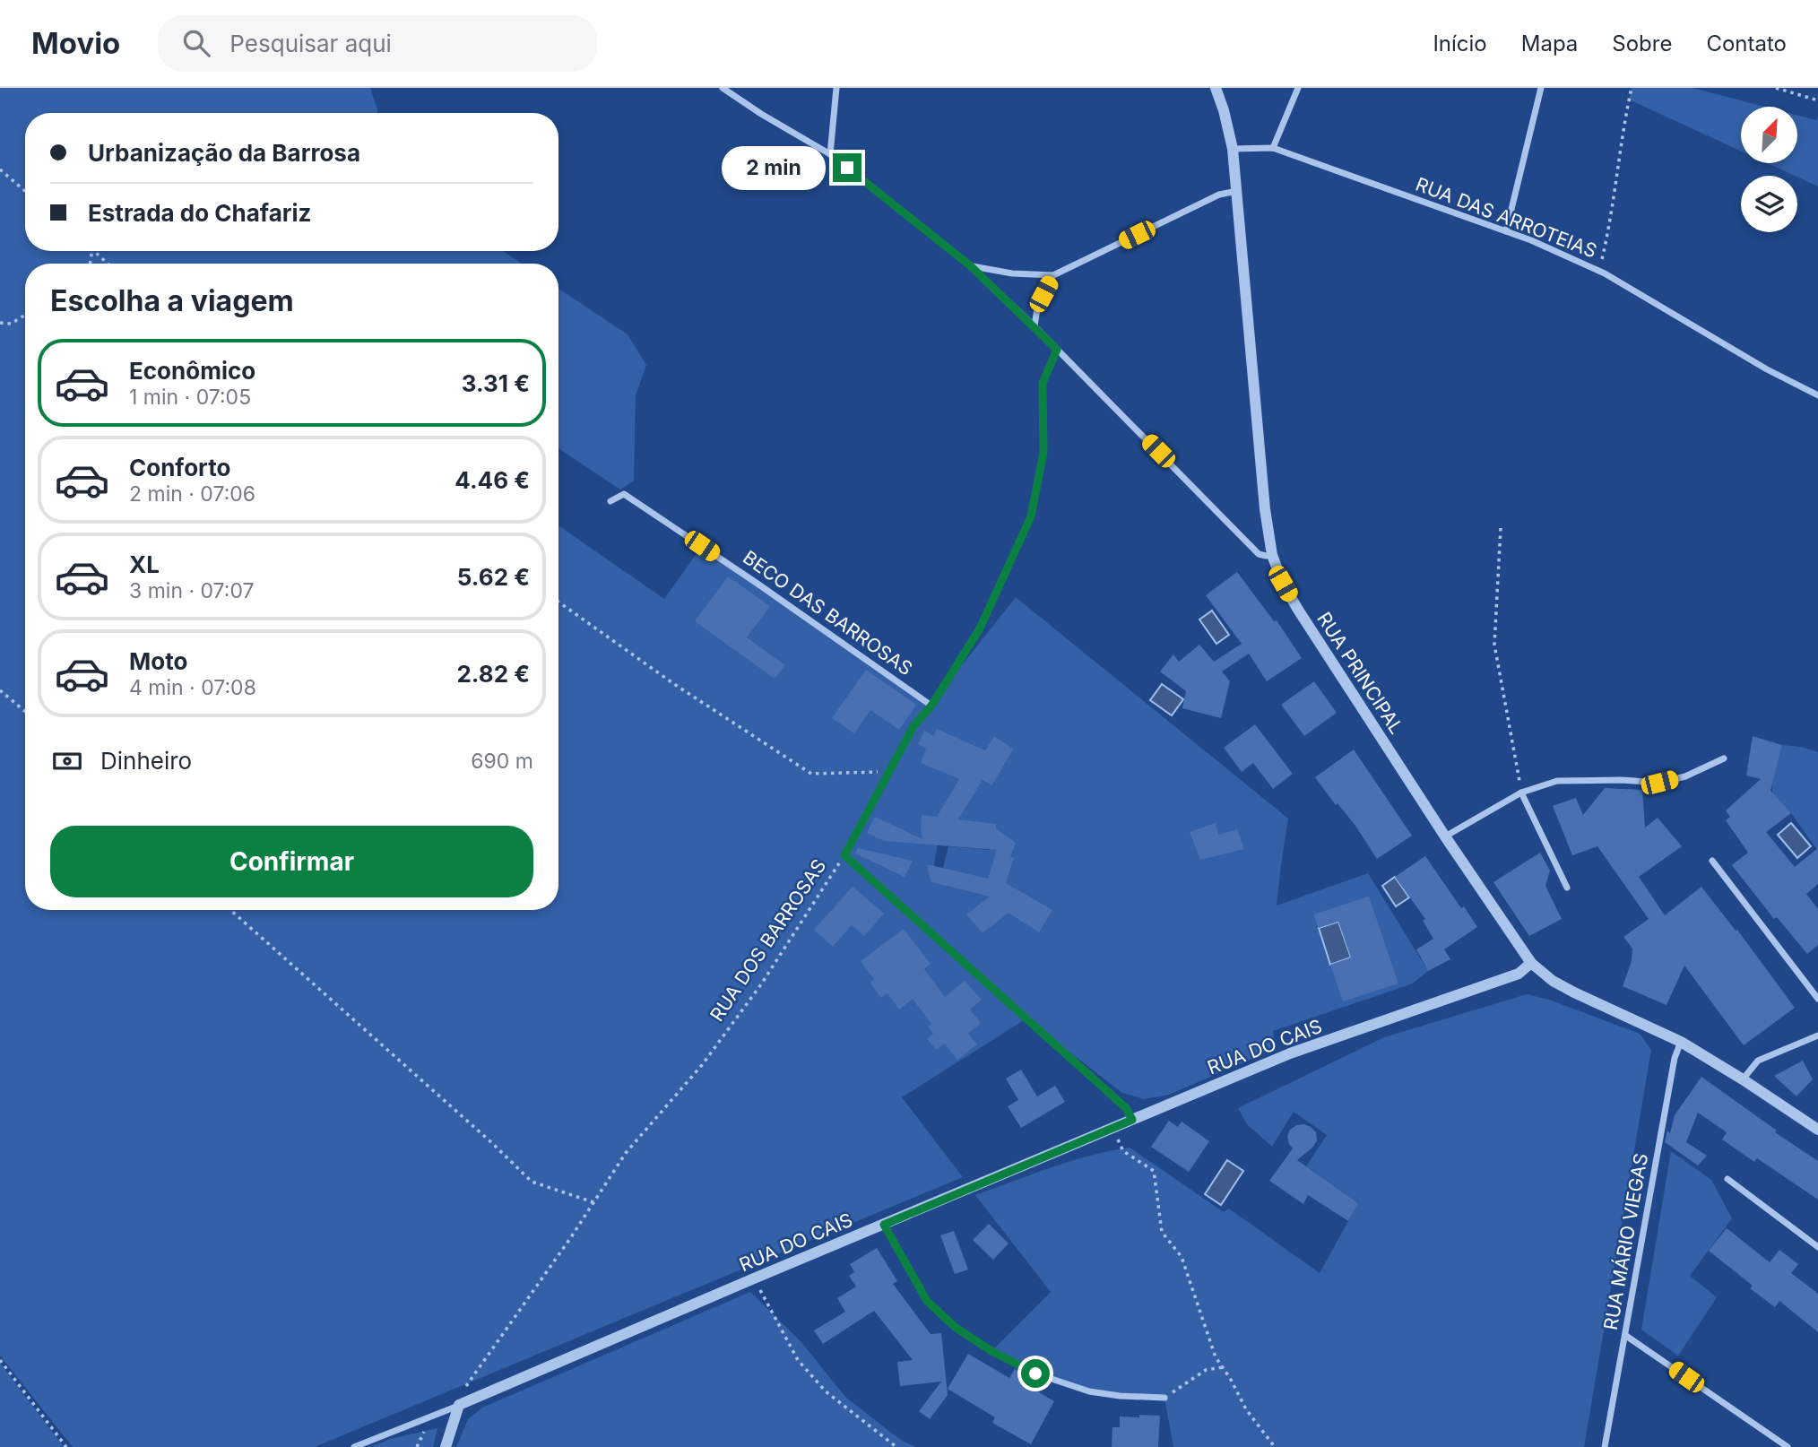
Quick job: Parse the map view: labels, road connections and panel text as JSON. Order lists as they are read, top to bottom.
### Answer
{
  "streets": {
    "street": [
      "RUA DAS ARROTEIAS",
      "BECO DAS BARROSAS",
      "RUA PRINCIPAL",
      "RUA DOS BARROSAS",
      "RUA DO CAIS",
      "RUA MÁRIO VIEGAS"
    ]
  },
  "crossings": [
    ["RUA DAS ARROTEIAS", "RUA PRINCIPAL"],
    ["BECO DAS BARROSAS", "RUA DOS BARROSAS"],
    ["RUA PRINCIPAL", "RUA DO CAIS"],
    ["RUA PRINCIPAL", "RUA MÁRIO VIEGAS"],
    ["RUA DOS BARROSAS", "RUA DO CAIS"]
  ],
  "north": "top right",
  "page": {
    "header": "Movio",
    "search": "Pesquisar aqui",
    "nav": [
      "Início",
      "Mapa",
      "Sobre",
      "Contato"
    ],
    "banner": ["Urbanização da Barrosa", "Estrada do Chafariz"],
    "bubble": "2 min",
    "heading": "Escolha a viagem",
    "list": [
      {
        "name": "Econômico",
        "note": "1 min · 07:05",
        "value": "3.31 €"
      },
      {
        "name": "Conforto",
        "note": "2 min · 07:06",
        "value": "4.46 €"
      },
      {
        "name": "XL",
        "note": "3 min · 07:07",
        "value": "5.62 €"
      },
      {
        "name": "Moto",
        "note": "4 min · 07:08",
        "value": "2.82 €"
      }
    ],
    "pay": ["Dinheiro", "690 m"],
    "buttons": "Confirmar"
  }
}
